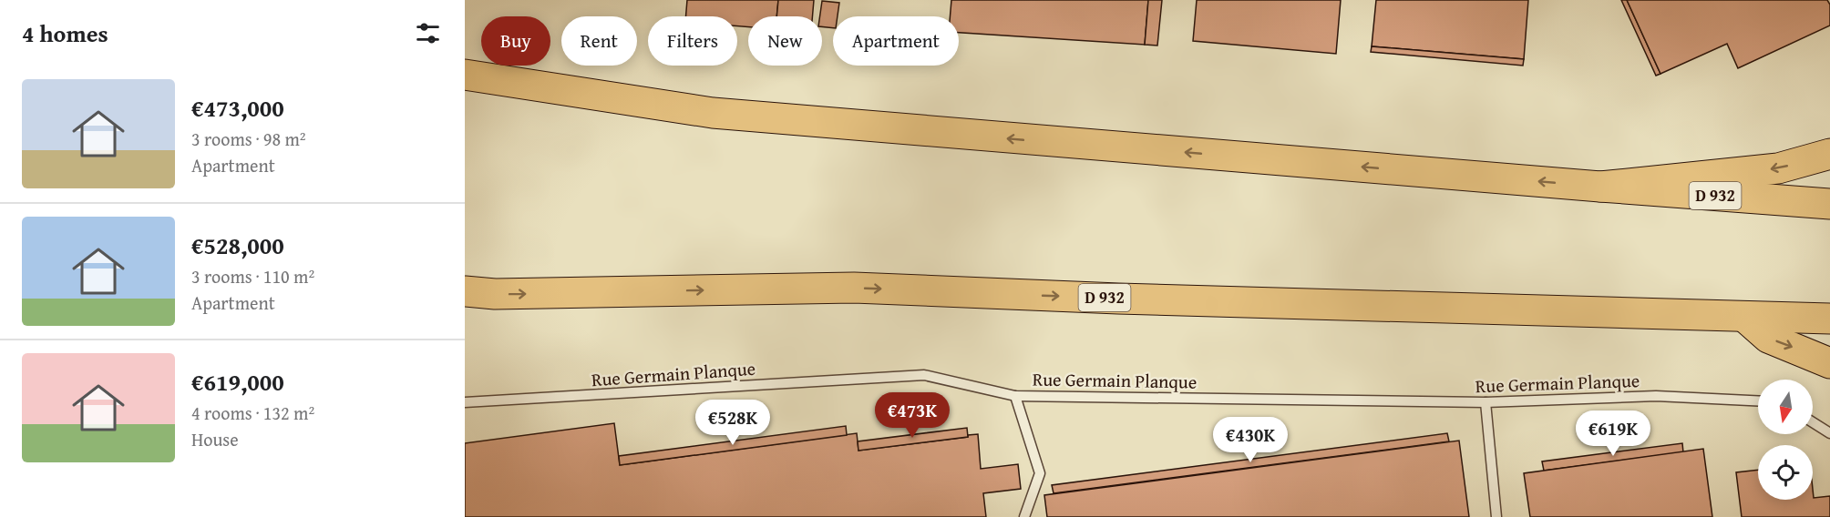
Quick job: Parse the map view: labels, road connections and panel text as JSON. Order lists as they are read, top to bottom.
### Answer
{
  "streets": {
    "main road": ["D 932"],
    "lane": ["Rue Germain Planque"]
  },
  "north": "bottom",
  "page": {
    "heading": "4 homes",
    "chip": [
      "Buy",
      "Rent",
      "Filters",
      "New",
      "Apartment"
    ],
    "list": [
      {
        "name": "€473,000",
        "note": "3 rooms · 98 m² · Apartment"
      },
      {
        "name": "€528,000",
        "note": "3 rooms · 110 m² · Apartment"
      },
      {
        "name": "€619,000",
        "note": "4 rooms · 132 m² · House"
      }
    ],
    "price": [
      "€473K",
      "€528K",
      "€619K",
      "€430K"
    ]
  }
}
